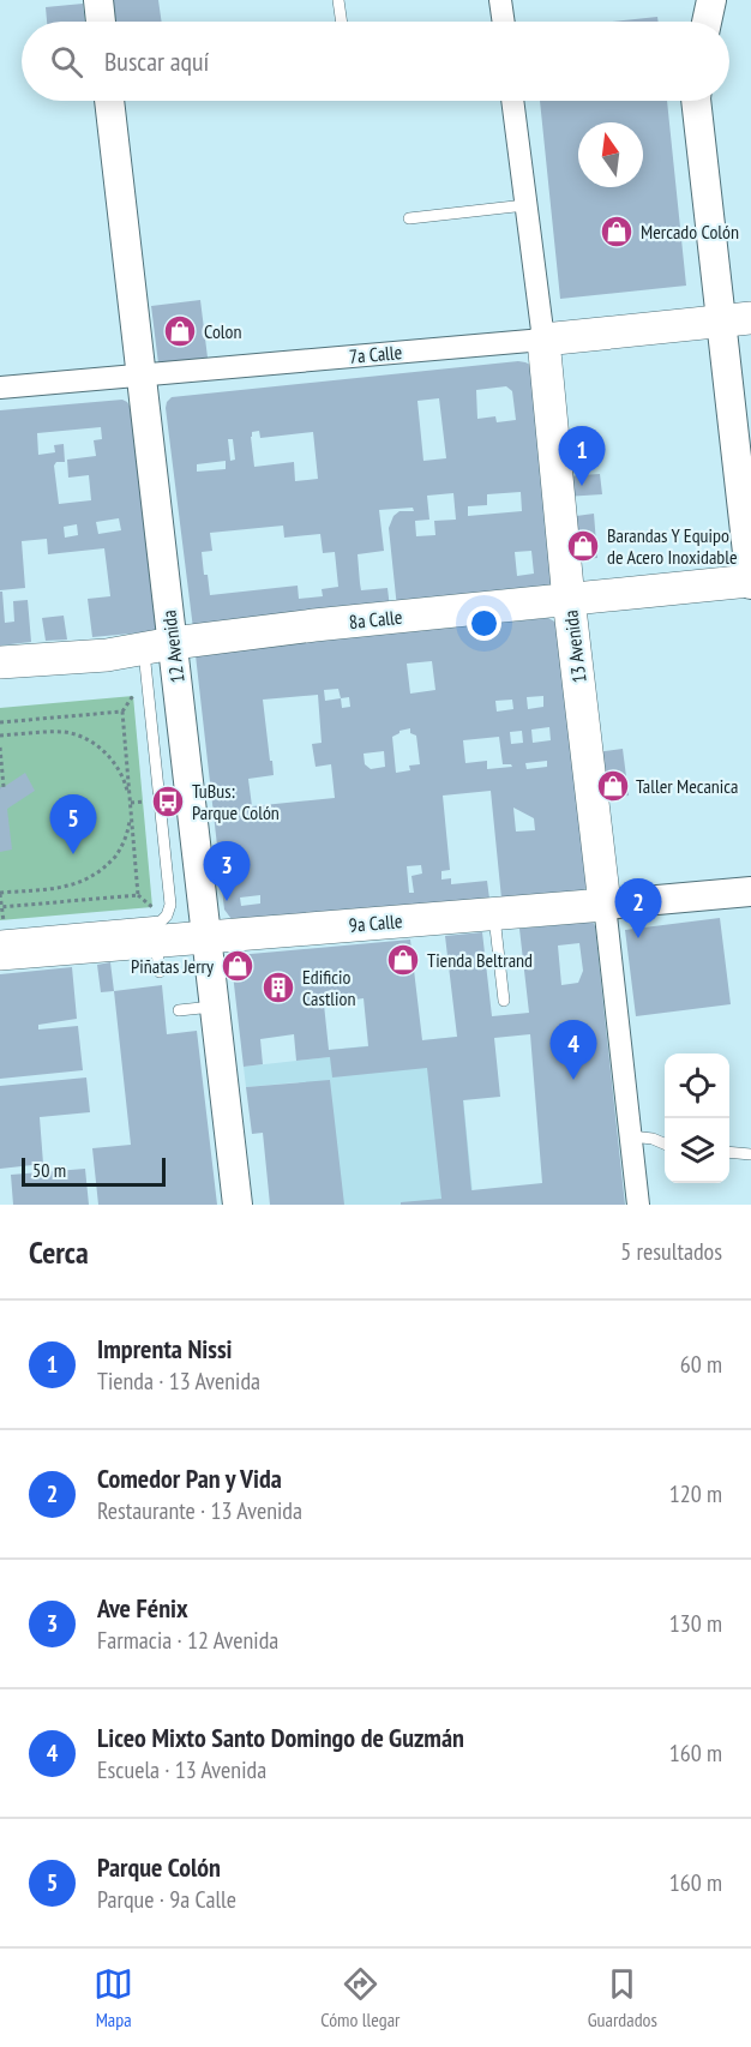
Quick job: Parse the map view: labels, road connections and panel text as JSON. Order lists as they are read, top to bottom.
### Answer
{
  "streets": {
    "main road": [
      "7a Calle",
      "8a Calle",
      "13 Avenida",
      "9a Calle"
    ],
    "street": ["12 Avenida"]
  },
  "crossings": [
    ["7a Calle", "12 Avenida"],
    ["7a Calle", "13 Avenida"],
    ["8a Calle", "12 Avenida"],
    ["8a Calle", "13 Avenida"],
    ["12 Avenida", "9a Calle"],
    ["13 Avenida", "9a Calle"]
  ],
  "places": {
    "shop": [
      "Mercado Colón",
      "Colon",
      "Barandas Y Equipo de Acero Inoxidable",
      "Taller Mecanica",
      "Tienda Beltrand",
      "Piñatas Jerry"
    ],
    "bus stop": ["TuBus: Parque Colón"],
    "building": ["Edificio Castlion"]
  },
  "scale_bar": "50 m",
  "north": "top",
  "page": {
    "search": "Buscar aquí",
    "pins": [
      "1",
      "5",
      "3",
      "2",
      "4"
    ],
    "scale": "50 m",
    "heading": ["Cerca", "5 resultados"],
    "list": [
      {
        "mark": "1",
        "name": "Imprenta Nissi",
        "note": "Tienda · 13 Avenida",
        "value": "60 m"
      },
      {
        "mark": "2",
        "name": "Comedor Pan y Vida",
        "note": "Restaurante · 13 Avenida",
        "value": "120 m"
      },
      {
        "mark": "3",
        "name": "Ave Fénix",
        "note": "Farmacia · 12 Avenida",
        "value": "130 m"
      },
      {
        "mark": "4",
        "name": "Liceo Mixto Santo Domingo de Guzmán",
        "note": "Escuela · 13 Avenida",
        "value": "160 m"
      },
      {
        "mark": "5",
        "name": "Parque Colón",
        "note": "Parque · 9a Calle",
        "value": "160 m"
      }
    ],
    "nav": ["Mapa", "Cómo llegar", "Guardados"]
  }
}
